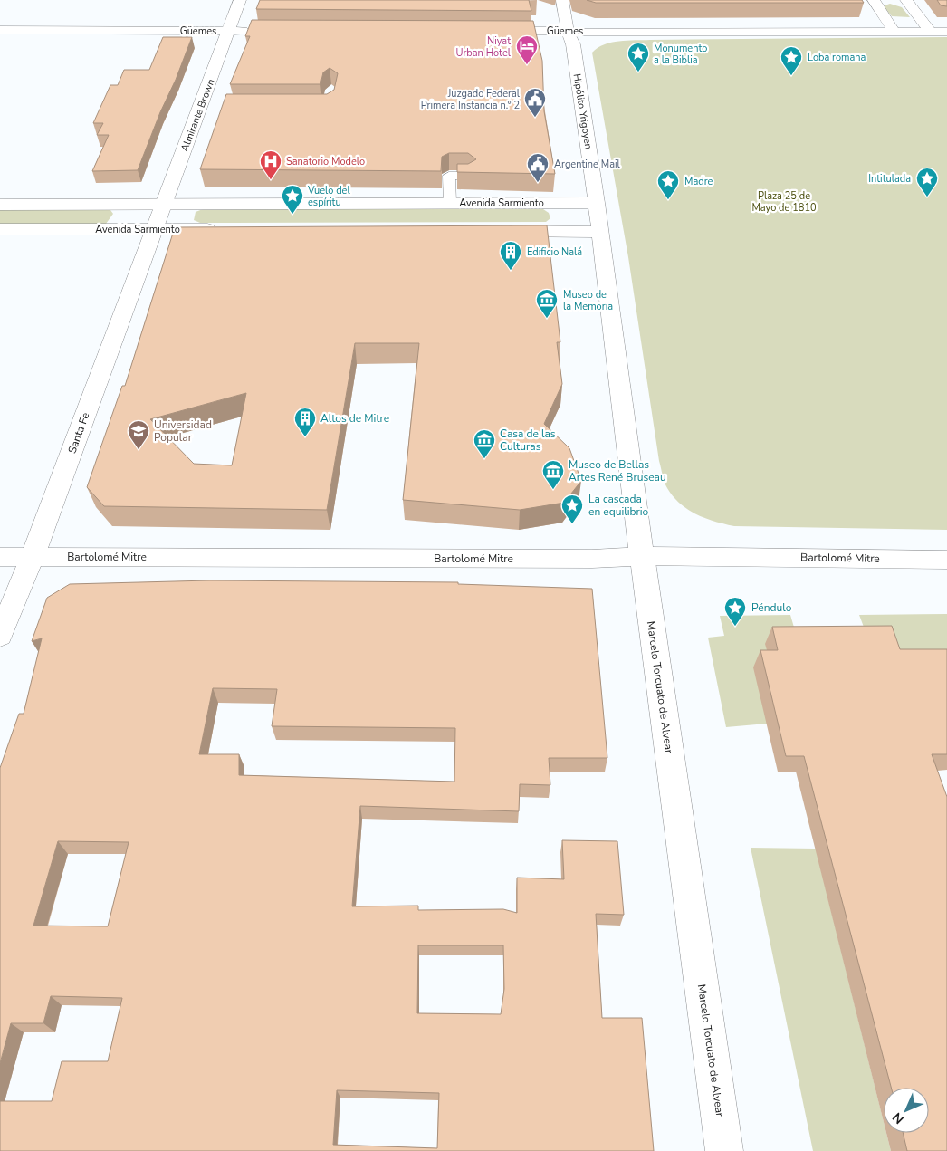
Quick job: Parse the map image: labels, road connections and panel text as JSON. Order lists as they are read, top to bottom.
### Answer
{
  "streets": {
    "main road": [
      "Güemes",
      "Hipólito Yrigoyen",
      "Almirante Brown",
      "Avenida Sarmiento",
      "Santa Fe",
      "Bartolomé Mitre",
      "Marcelo Torcuato de Alvear"
    ]
  },
  "crossings": [
    ["Güemes", "Hipólito Yrigoyen"],
    ["Güemes", "Almirante Brown"],
    ["Hipólito Yrigoyen", "Avenida Sarmiento"],
    ["Hipólito Yrigoyen", "Marcelo Torcuato de Alvear"],
    ["Almirante Brown", "Avenida Sarmiento"],
    ["Almirante Brown", "Santa Fe"],
    ["Avenida Sarmiento", "Santa Fe"],
    ["Santa Fe", "Bartolomé Mitre"],
    ["Bartolomé Mitre", "Marcelo Torcuato de Alvear"]
  ],
  "parks": ["Plaza 25 de Mayo de 1810"],
  "places": {
    "hotel": ["Niyat Urban Hotel"],
    "place": [
      "Monumento a la Biblia",
      "Loba romana",
      "Intitulada",
      "Madre",
      "Vuelo del espíritu",
      "La cascada en equilibrio",
      "Péndulo"
    ],
    "public building": ["Juzgado Federal Primera Instancia n.° 2", "Argentine Mail"],
    "hospital": ["Sanatorio Modelo"],
    "building": ["Edificio Nalá", "Altos de Mitre"],
    "museum": ["Museo de la Memoria", "Casa de las Culturas", "Museo de Bellas Artes René Bruseau"],
    "school or university": ["Universidad Popular"]
  },
  "north": "bottom left"
}
